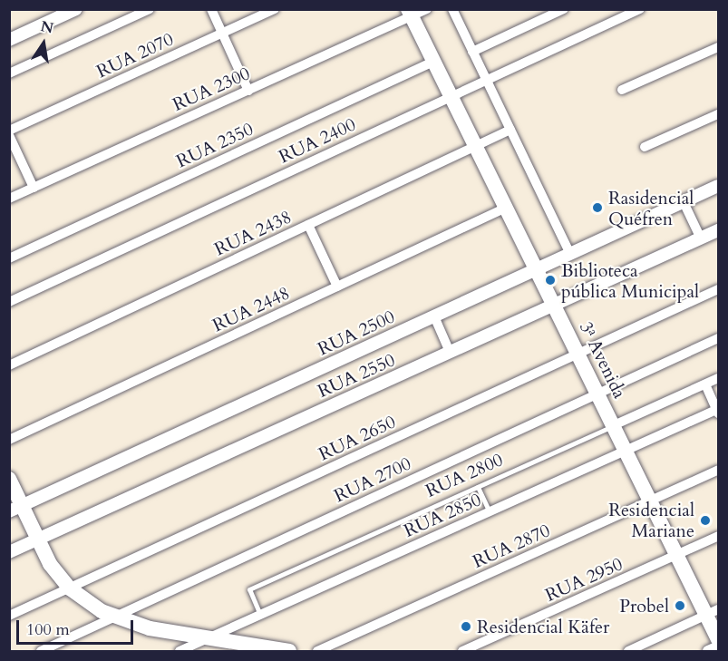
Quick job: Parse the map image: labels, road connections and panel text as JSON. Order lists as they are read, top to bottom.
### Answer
{
  "streets": {
    "main road": ["RUA 2500", "3ª Avenida", "RUA 2550"],
    "street": [
      "RUA 2070",
      "RUA 2300",
      "RUA 2400",
      "RUA 2350",
      "RUA 2438",
      "RUA 2448",
      "RUA 2650",
      "RUA 2800",
      "RUA 2700",
      "RUA 2850",
      "RUA 2870",
      "RUA 2950"
    ]
  },
  "crossings": [
    ["RUA 2300", "3ª Avenida"],
    ["RUA 2400", "3ª Avenida"],
    ["RUA 2350", "3ª Avenida"],
    ["RUA 2438", "3ª Avenida"],
    ["RUA 2448", "3ª Avenida"],
    ["RUA 2500", "3ª Avenida"],
    ["3ª Avenida", "RUA 2550"],
    ["3ª Avenida", "RUA 2650"],
    ["3ª Avenida", "RUA 2800"],
    ["3ª Avenida", "RUA 2700"],
    ["3ª Avenida", "RUA 2850"],
    ["3ª Avenida", "RUA 2870"],
    ["3ª Avenida", "RUA 2950"],
    ["RUA 2800", "RUA 2850"]
  ],
  "places": [
    "Rasidencial Quéfren",
    "Biblioteca pública Municipal",
    "Residencial Mariane",
    "Probel",
    "Residencial Käfer"
  ],
  "scale_bar": "100 m",
  "north": "top"
}
